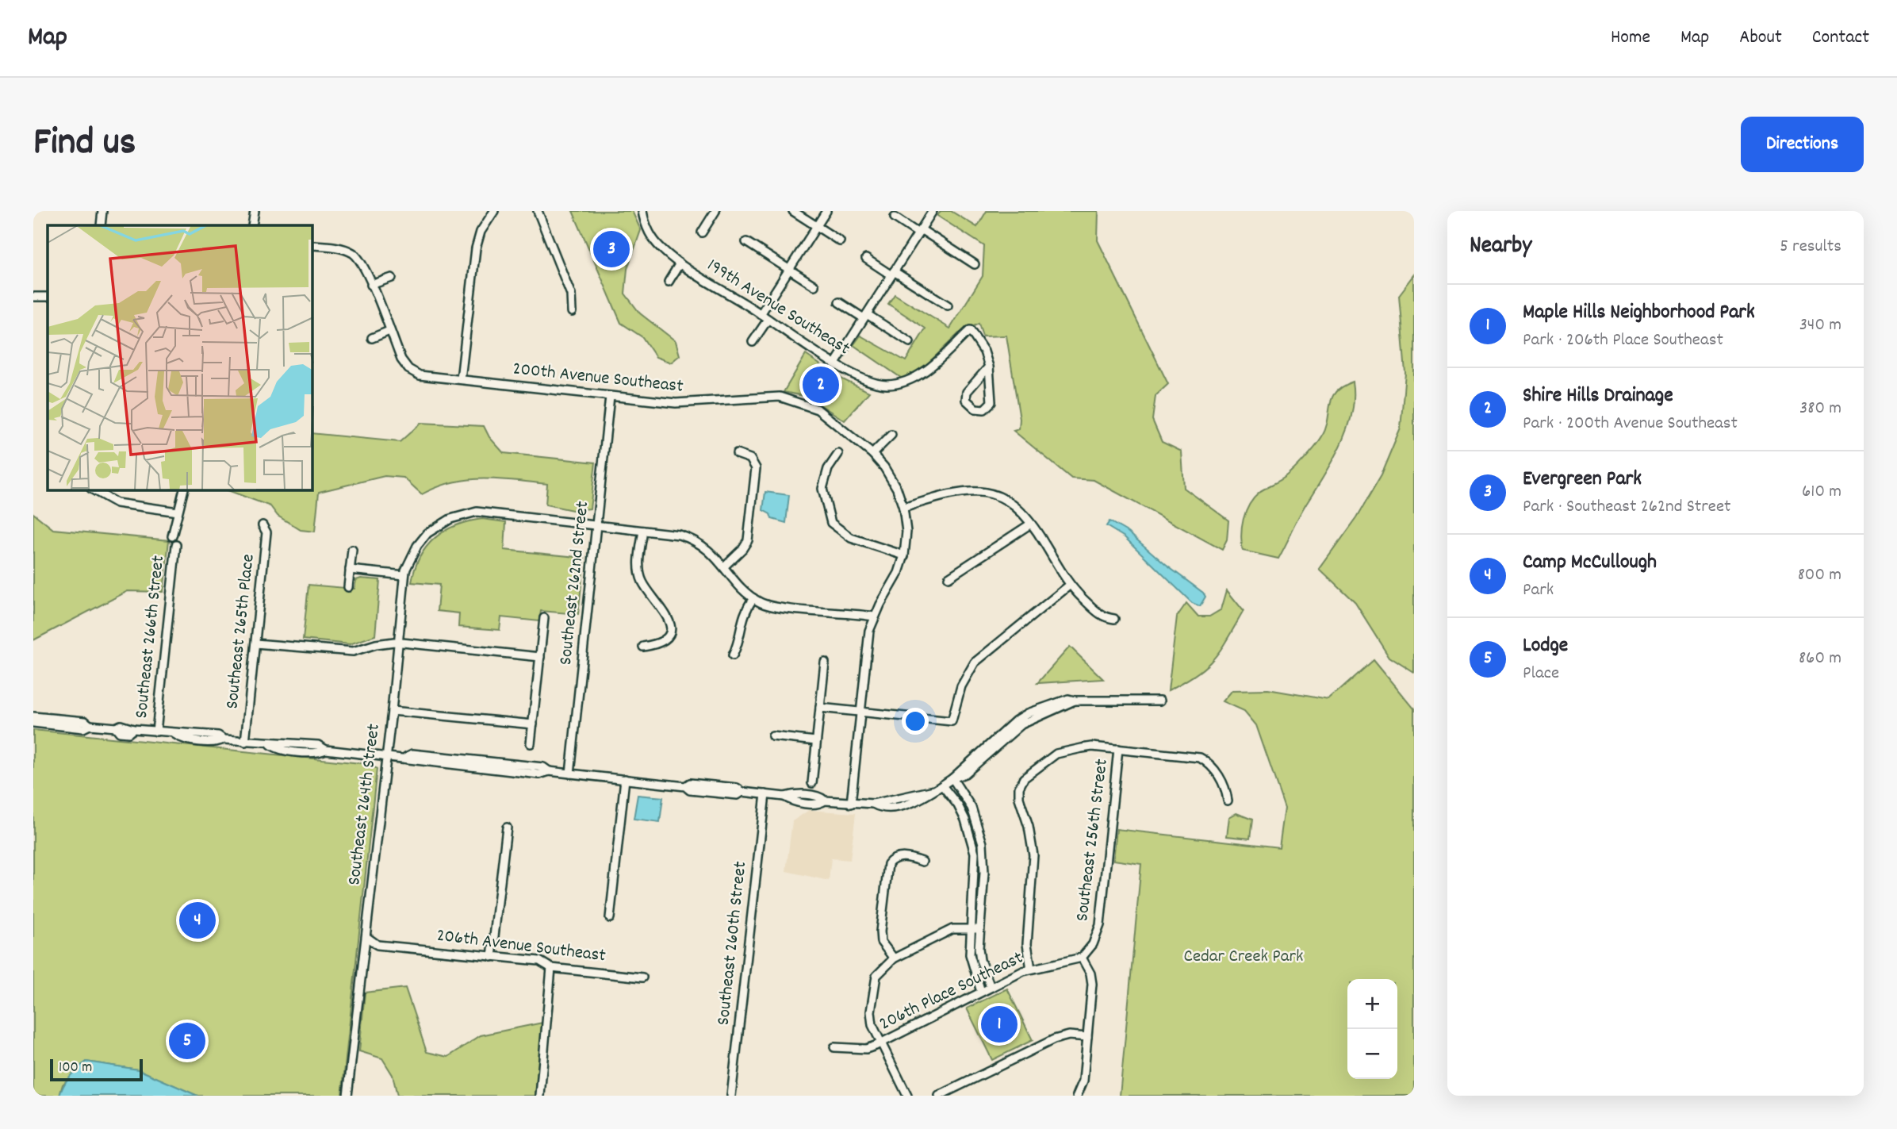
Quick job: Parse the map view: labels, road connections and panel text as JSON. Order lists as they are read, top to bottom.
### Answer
{
  "streets": {
    "street": [
      "199th Avenue Southeast",
      "200th Avenue Southeast",
      "Southeast 262nd Street",
      "Southeast 265th Place",
      "Southeast 266th Street",
      "Southeast 264th Street",
      "Southeast 256th Street",
      "Southeast 260th Street",
      "206th Avenue Southeast",
      "206th Place Southeast"
    ]
  },
  "crossings": [
    ["200th Avenue Southeast", "Southeast 262nd Street"],
    ["Southeast 262nd Street", "Southeast 264th Street"],
    ["Southeast 264th Street", "206th Avenue Southeast"],
    ["Southeast 256th Street", "206th Place Southeast"]
  ],
  "parks": ["Cedar Creek Park"],
  "scale_bar": "100 m",
  "page": {
    "header": "Map",
    "nav": [
      "Home",
      "Map",
      "About",
      "Contact"
    ],
    "title": "Find us",
    "buttons": "Directions",
    "heading": ["Nearby", "5 results"],
    "pins": [
      "3",
      "2",
      "4",
      "1",
      "5"
    ],
    "list": [
      {
        "mark": "1",
        "name": "Maple Hills Neighborhood Park",
        "note": "Park · 206th Place Southeast",
        "value": "340 m"
      },
      {
        "mark": "2",
        "name": "Shire Hills Drainage",
        "note": "Park · 200th Avenue Southeast",
        "value": "380 m"
      },
      {
        "mark": "3",
        "name": "Evergreen Park",
        "note": "Park · Southeast 262nd Street",
        "value": "610 m"
      },
      {
        "mark": "4",
        "name": "Camp McCullough",
        "note": "Park",
        "value": "800 m"
      },
      {
        "mark": "5",
        "name": "Lodge",
        "note": "Place",
        "value": "860 m"
      }
    ],
    "map_buttons": ["+", "−"],
    "scale": "100 m"
  }
}
